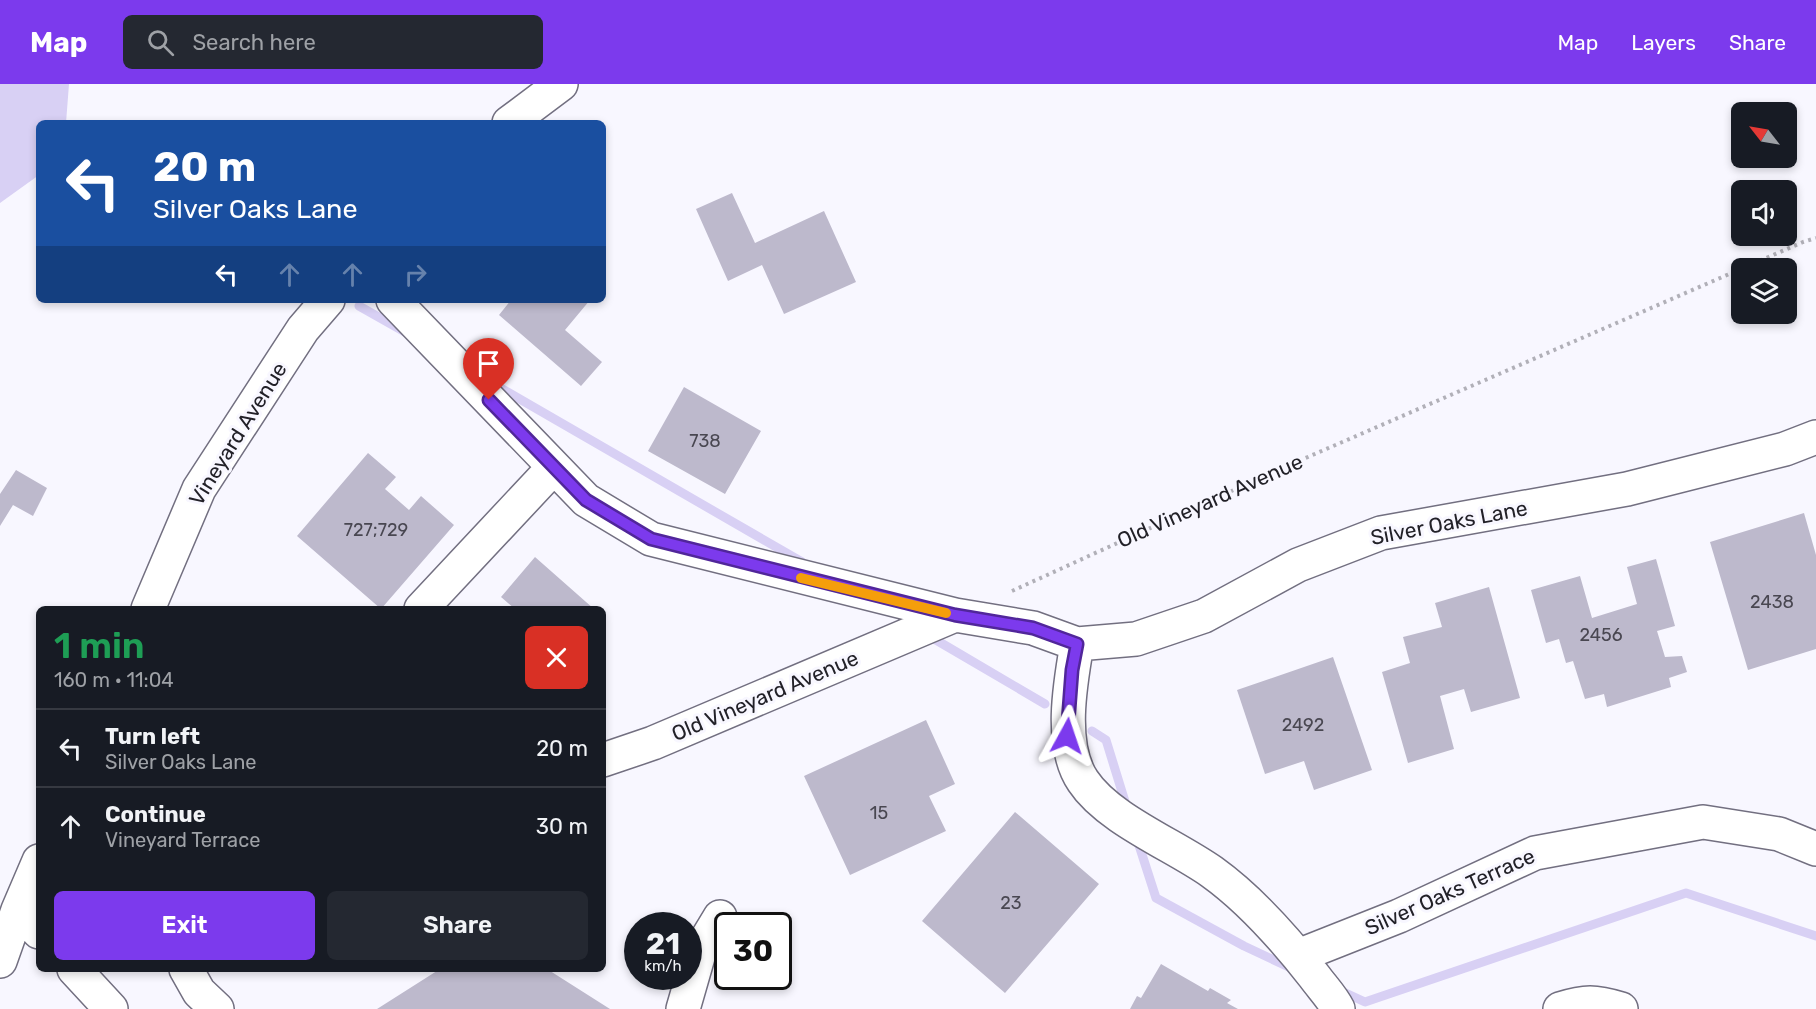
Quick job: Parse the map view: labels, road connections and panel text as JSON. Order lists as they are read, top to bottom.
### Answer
{
  "streets": {
    "street": [
      "Vineyard Avenue",
      "Old Vineyard Avenue",
      "Silver Oaks Lane",
      "Silver Oaks Terrace"
    ]
  },
  "crossings": [
    ["Old Vineyard Avenue", "Silver Oaks Lane"]
  ],
  "house_numbers": [
    "738",
    "727;729",
    "2438",
    "2456",
    "2492",
    "15",
    "23"
  ],
  "north": "top left",
  "page": {
    "header": "Map",
    "search": "Search here",
    "nav": ["Map", "Layers", "Share"],
    "turn": ["20 m", "Silver Oaks Lane"],
    "heading": ["1 min", "160 m · 11:04"],
    "list": [
      {
        "name": "Turn left",
        "note": "Silver Oaks Lane",
        "value": "20 m"
      },
      {
        "name": "Continue",
        "note": "Vineyard Terrace",
        "value": "30 m"
      }
    ],
    "buttons": ["Exit", "Share"],
    "speed": "21 km/h",
    "limit": "30"
  }
}
